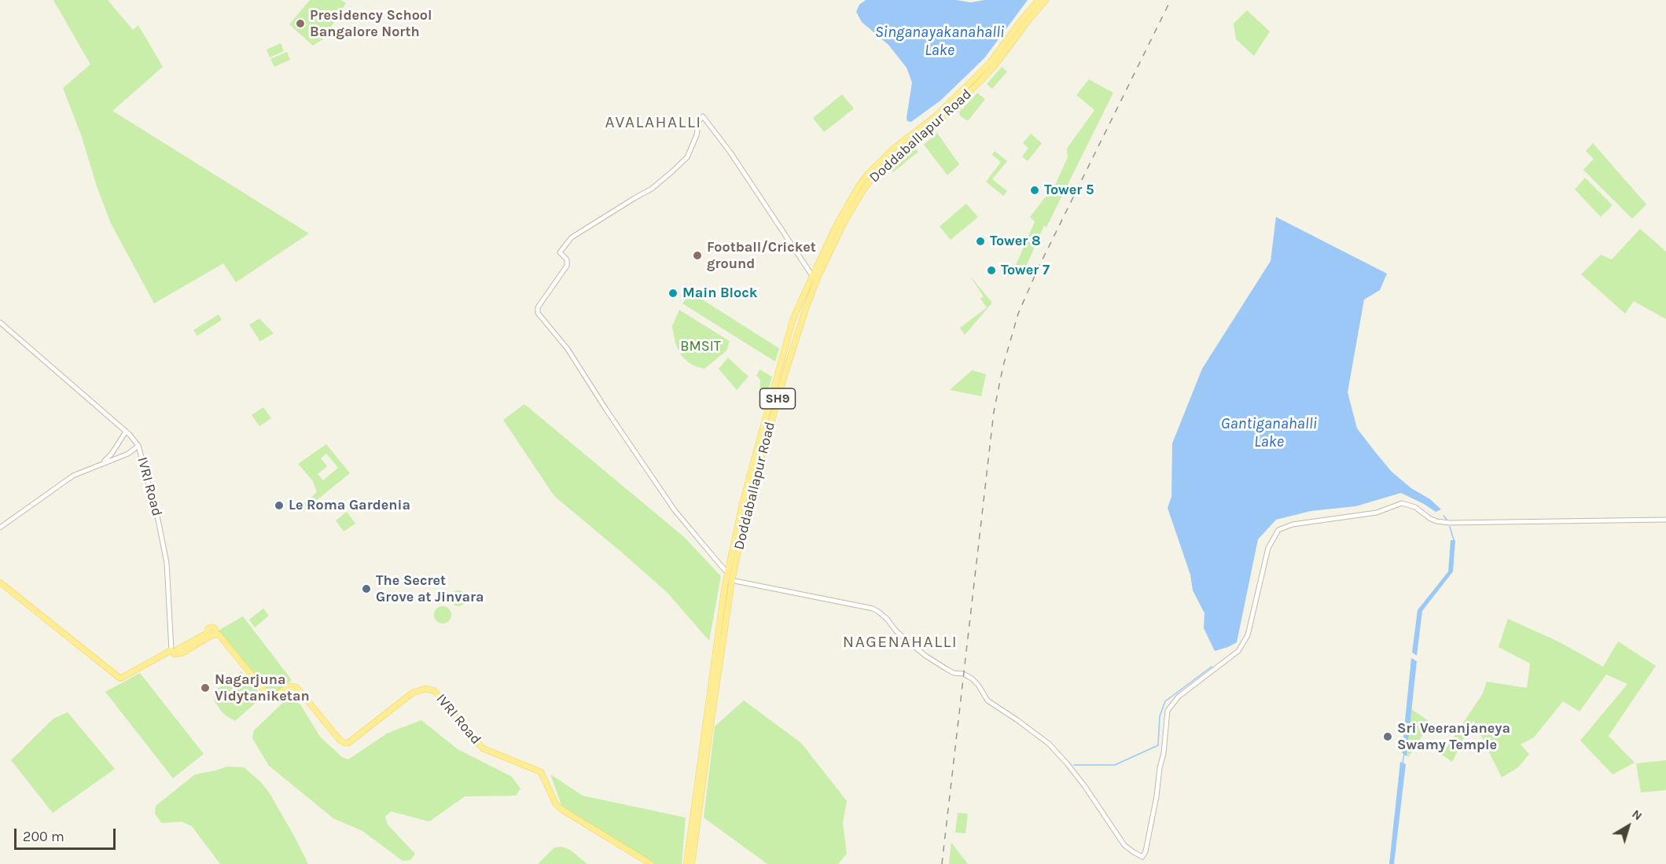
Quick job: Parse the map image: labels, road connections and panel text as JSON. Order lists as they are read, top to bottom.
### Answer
{
  "streets": {
    "main road": ["Doddaballapur Road", "SH9", "IVRI Road"]
  },
  "districts": ["AVALAHALLI", "NAGENAHALLI"],
  "water": ["Singanayakanahalli Lake", "Gantiganahalli Lake"],
  "parks": ["BMSIT"],
  "places": [
    "Presidency School Bangalore North",
    "Tower 5",
    "Tower 8",
    "Football/Cricket ground",
    "Tower 7",
    "Main Block",
    "Le Roma Gardenia",
    "The Secret Grove at Jinvara",
    "Nagarjuna Vidytaniketan",
    "Sri Veeranjaneya Swamy Temple"
  ],
  "scale_bar": "200 m",
  "north": "top right"
}
